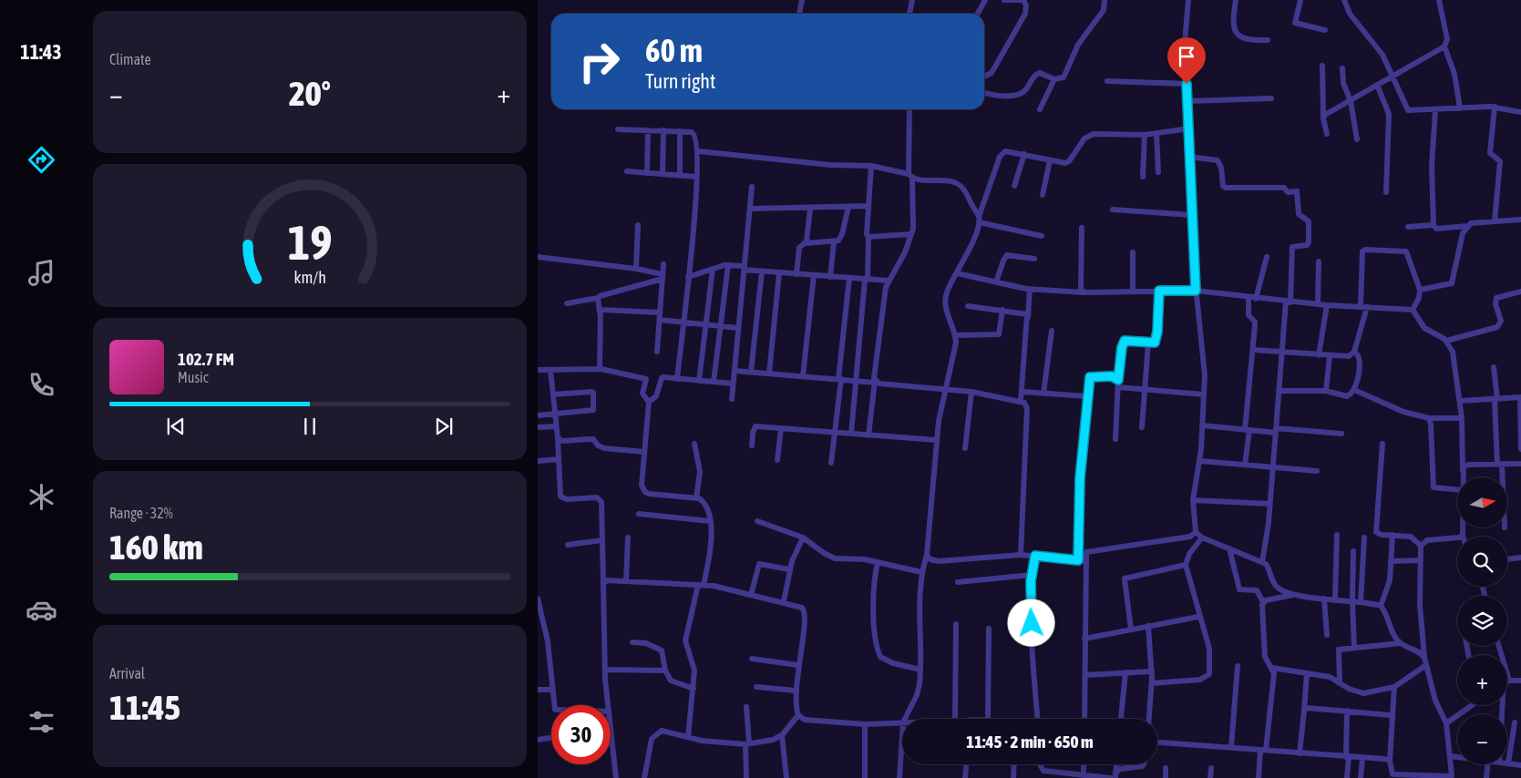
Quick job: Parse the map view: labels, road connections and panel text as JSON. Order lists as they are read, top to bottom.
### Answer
{
  "north": "right",
  "page": {
    "tabs": "11:43",
    "tile": [
      "Climate",
      ["Range · 32%", "160 km"],
      ["Arrival", "11:45"]
    ],
    "turn": ["60 m", "Turn right"],
    "heat": ["−", "20°", "+"],
    "song": ["102.7 FM", "Music"],
    "map_buttons": ["+", "−"],
    "limit": "30",
    "trip": "11:45 · 2 min · 650 m",
    "gauge": ["19", "km/h"]
  }
}
